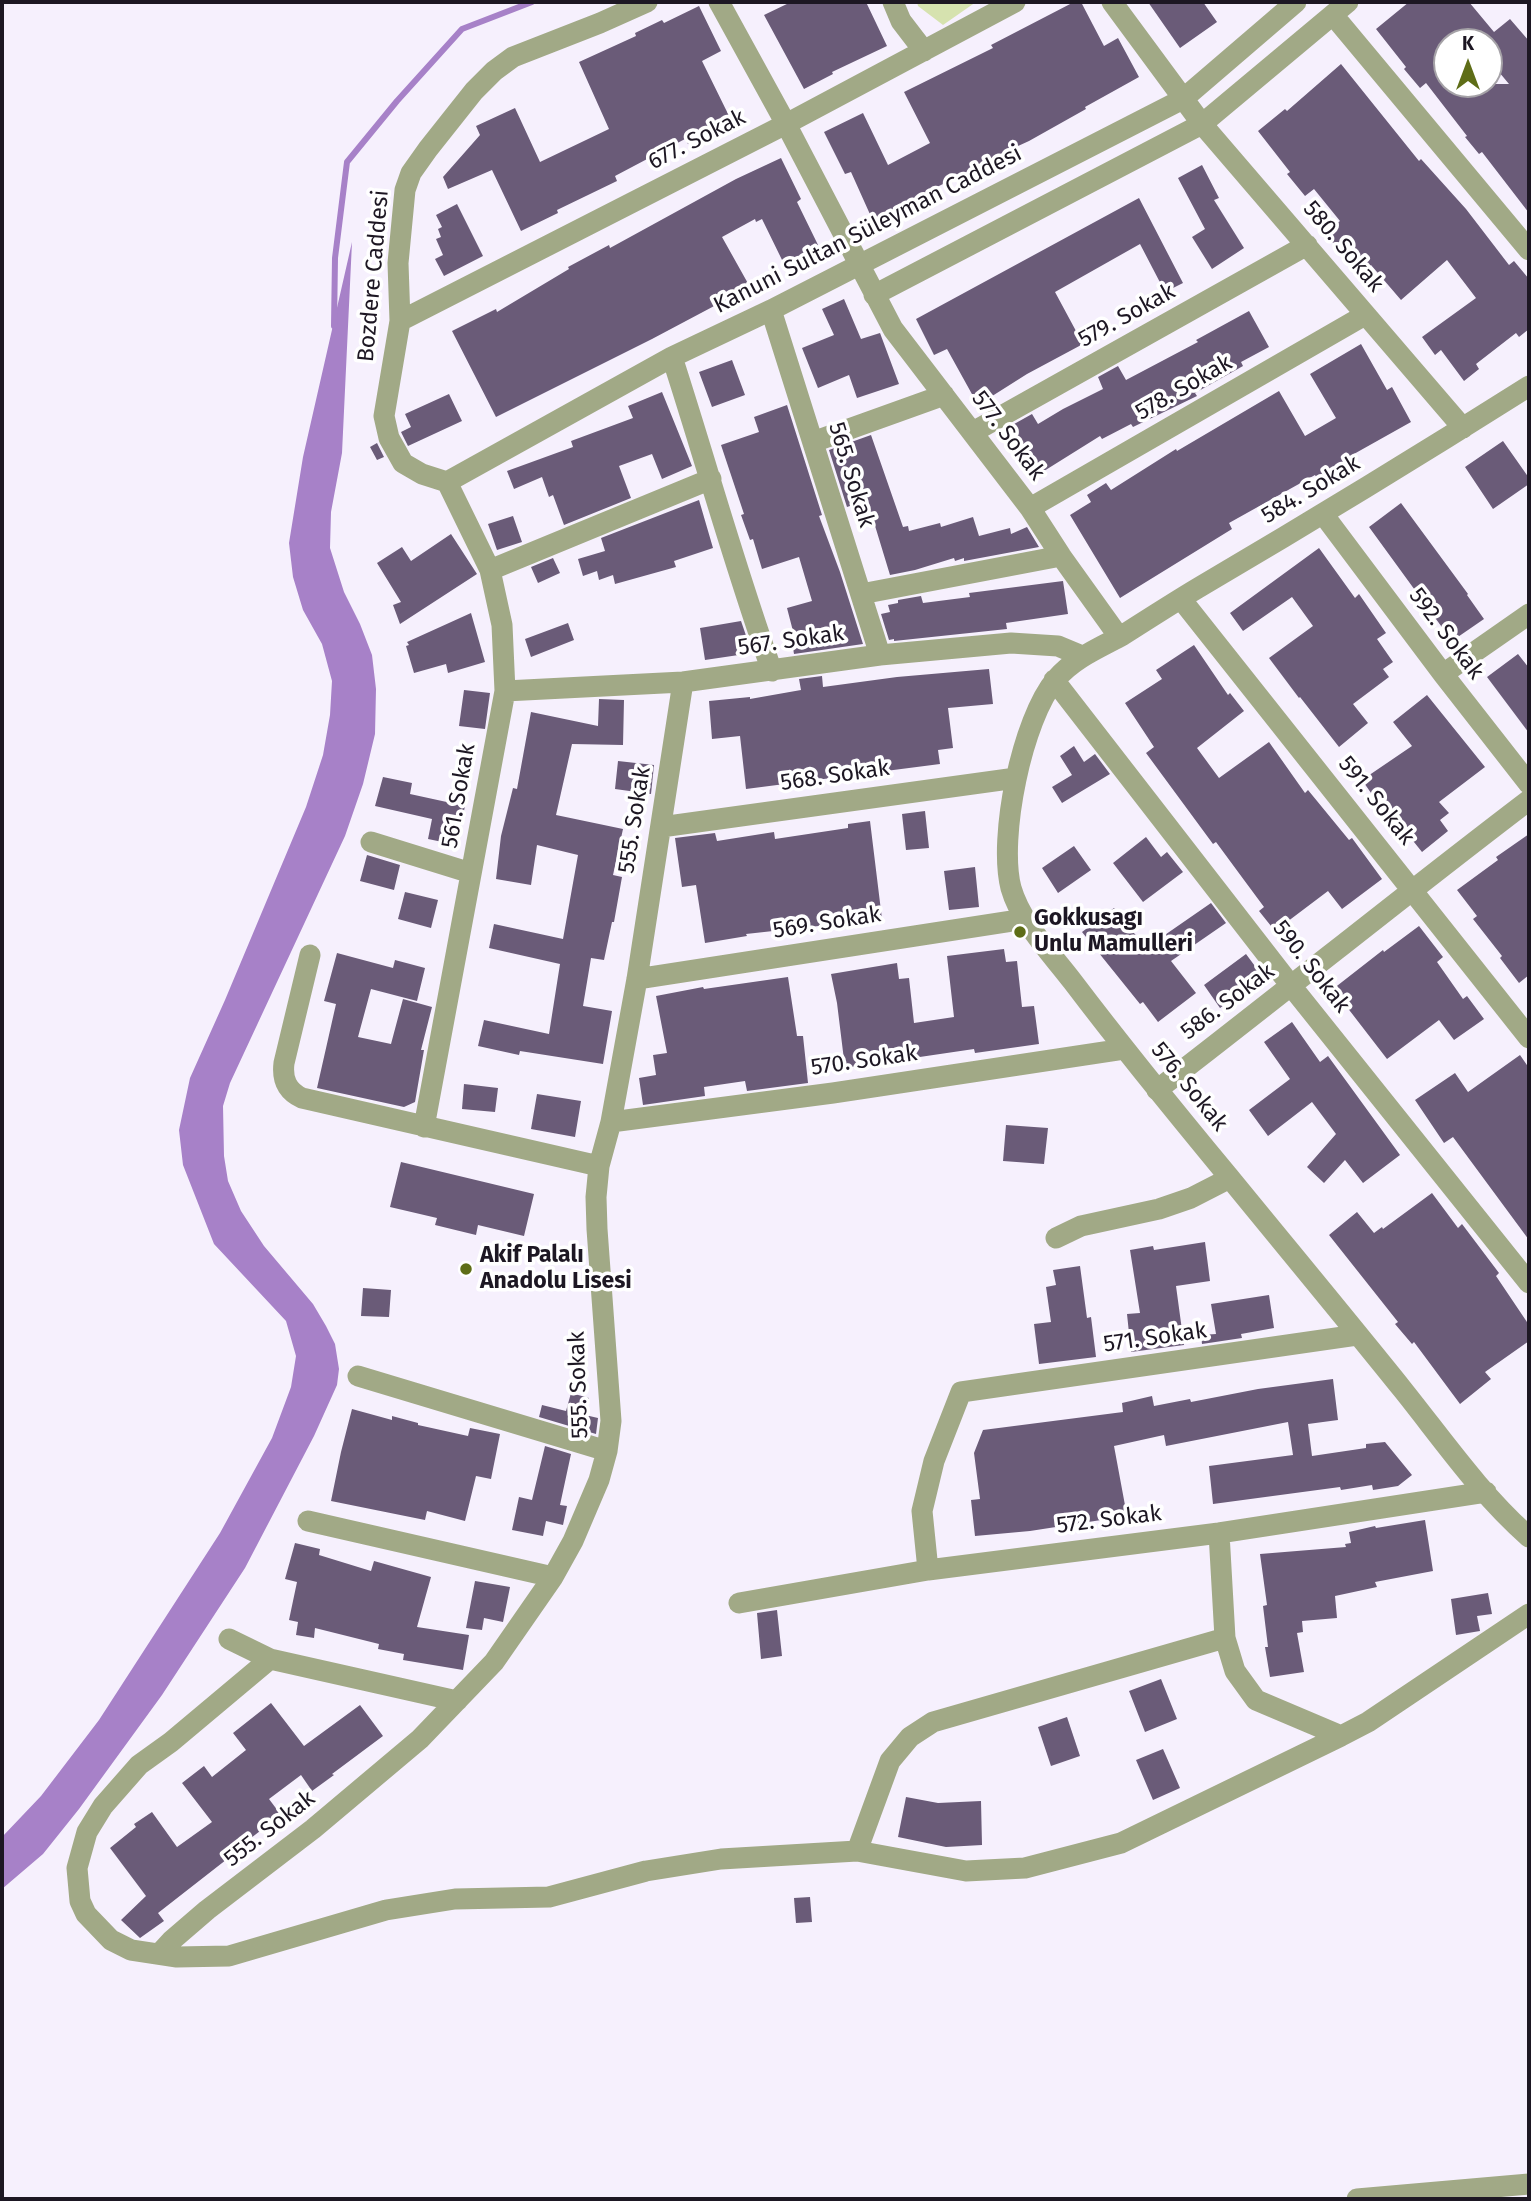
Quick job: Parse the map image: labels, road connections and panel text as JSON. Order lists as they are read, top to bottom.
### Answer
{
  "streets": {
    "street": [
      "677. Sokak",
      "Kanuni Sultan Süleyman Caddesi",
      "580. Sokak",
      "Bozdere Caddesi",
      "579. Sokak",
      "578. Sokak",
      "577. Sokak",
      "565. Sokak",
      "584. Sokak",
      "592. Sokak",
      "567. Sokak",
      "568. Sokak",
      "561. Sokak",
      "591. Sokak",
      "555. Sokak",
      "569. Sokak",
      "590. Sokak",
      "586. Sokak",
      "570. Sokak",
      "576. Sokak",
      "571. Sokak",
      "572. Sokak"
    ]
  },
  "crossings": [
    ["677. Sokak", "Bozdere Caddesi"],
    ["677. Sokak", "577. Sokak"],
    ["Kanuni Sultan Süleyman Caddesi", "580. Sokak"],
    ["Kanuni Sultan Süleyman Caddesi", "Bozdere Caddesi"],
    ["Kanuni Sultan Süleyman Caddesi", "577. Sokak"],
    ["Kanuni Sultan Süleyman Caddesi", "565. Sokak"],
    ["Kanuni Sultan Süleyman Caddesi", "561. Sokak"],
    ["580. Sokak", "579. Sokak"],
    ["580. Sokak", "578. Sokak"],
    ["580. Sokak", "584. Sokak"],
    ["Bozdere Caddesi", "561. Sokak"],
    ["579. Sokak", "577. Sokak"],
    ["578. Sokak", "577. Sokak"],
    ["577. Sokak", "584. Sokak"],
    ["577. Sokak", "576. Sokak"],
    ["565. Sokak", "567. Sokak"],
    ["584. Sokak", "592. Sokak"],
    ["584. Sokak", "591. Sokak"],
    ["584. Sokak", "576. Sokak"],
    ["567. Sokak", "561. Sokak"],
    ["567. Sokak", "555. Sokak"],
    ["567. Sokak", "576. Sokak"],
    ["568. Sokak", "555. Sokak"],
    ["568. Sokak", "576. Sokak"],
    ["591. Sokak", "586. Sokak"],
    ["555. Sokak", "569. Sokak"],
    ["555. Sokak", "570. Sokak"],
    ["569. Sokak", "576. Sokak"],
    ["590. Sokak", "586. Sokak"],
    ["590. Sokak", "576. Sokak"],
    ["586. Sokak", "576. Sokak"],
    ["570. Sokak", "576. Sokak"],
    ["576. Sokak", "571. Sokak"],
    ["576. Sokak", "572. Sokak"],
    ["571. Sokak", "572. Sokak"]
  ],
  "places": ["Gokkusagı Unlu Mamulleri", "Akif Palalı Anadolu Lisesi"],
  "north": "top"
}
